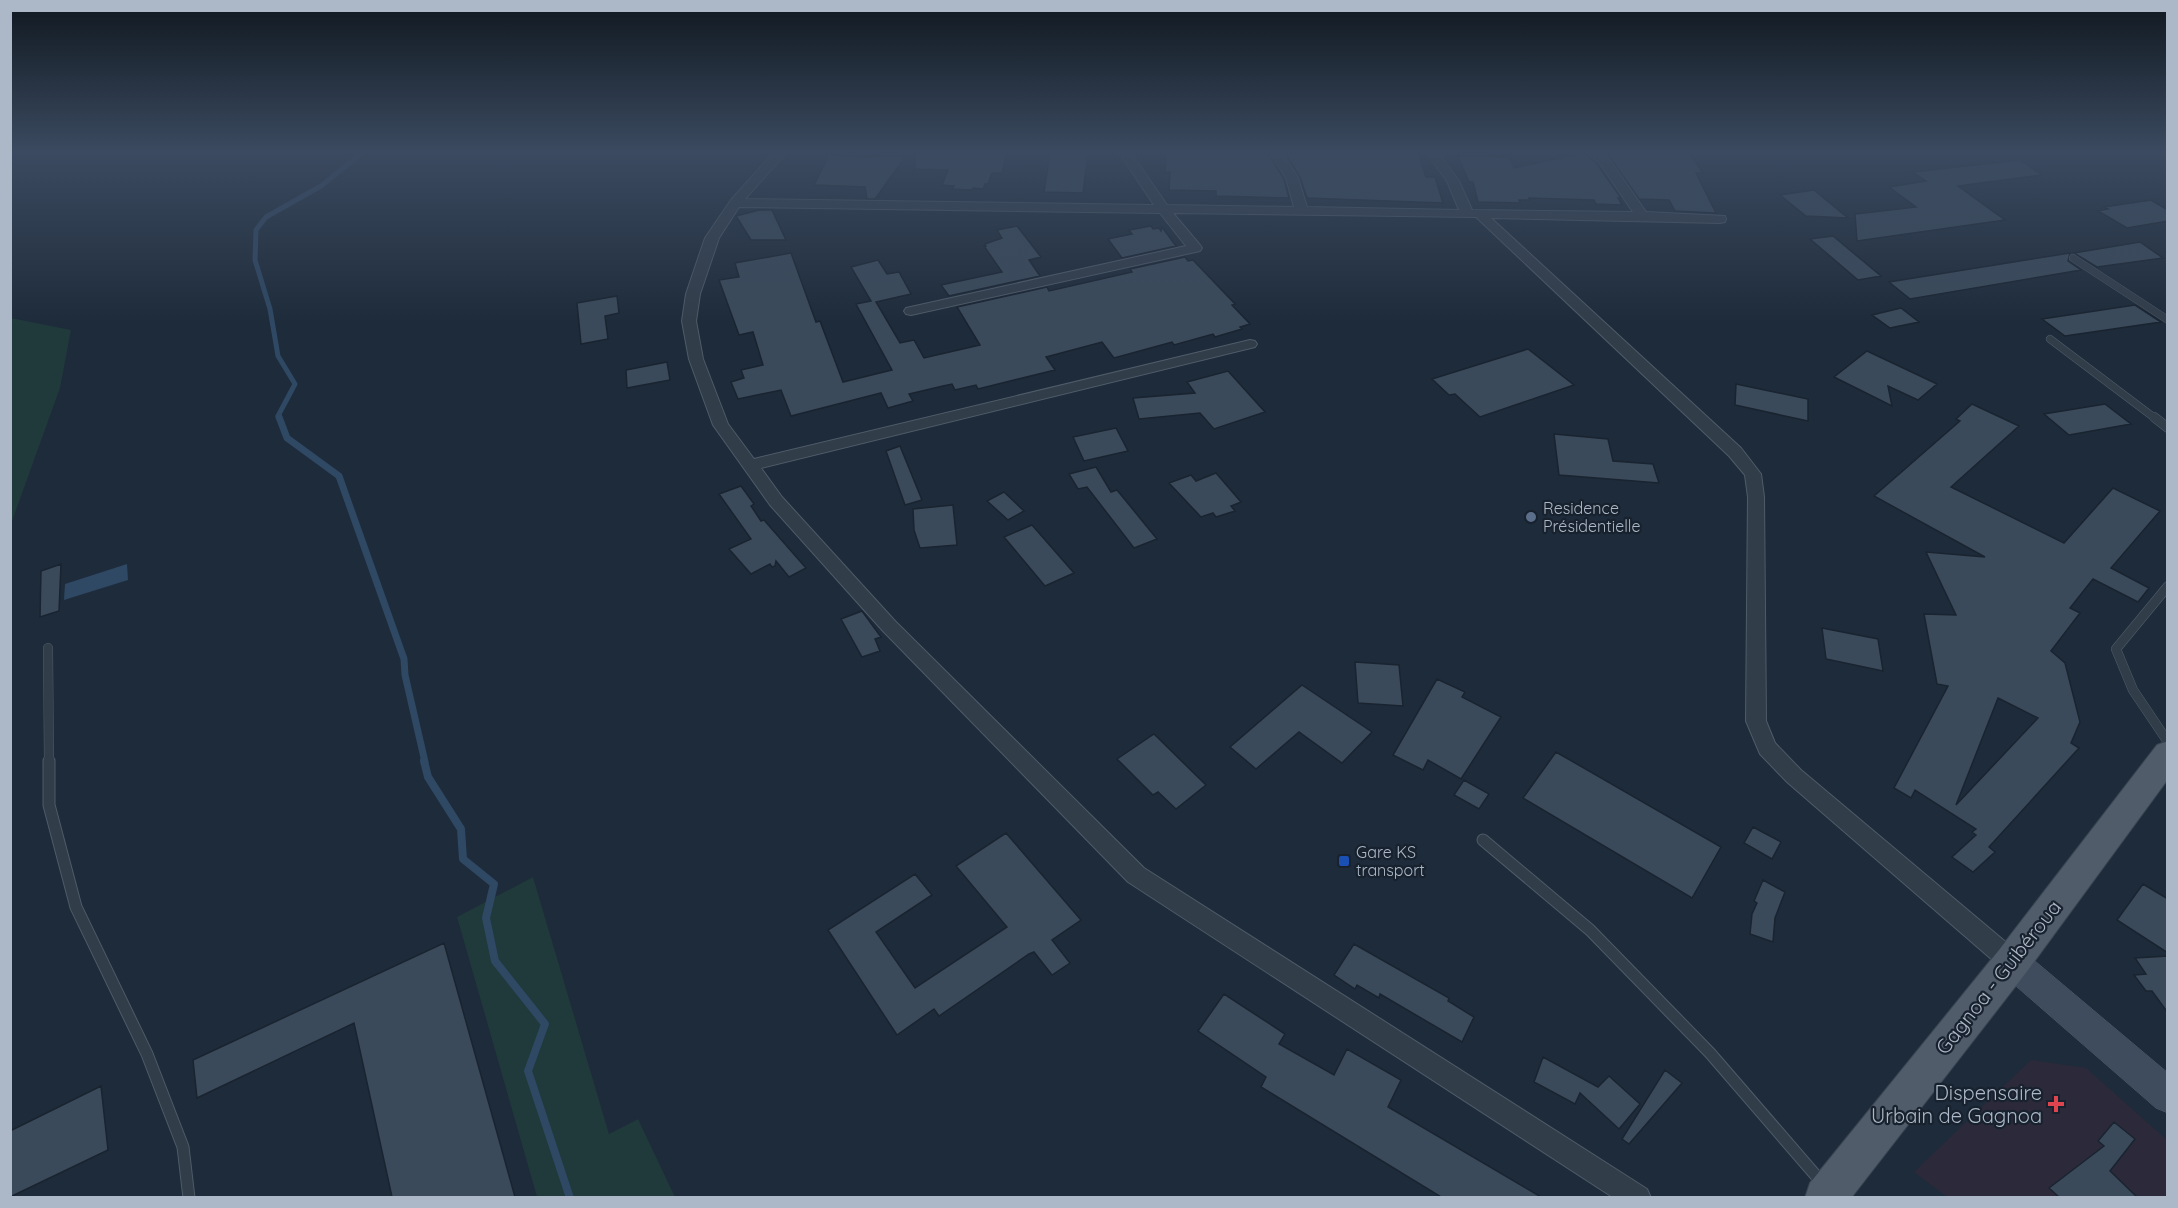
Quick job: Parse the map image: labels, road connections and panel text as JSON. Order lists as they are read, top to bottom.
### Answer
{
  "streets": {
    "main road": ["Gagnoa - Guibéroua"]
  },
  "places": {
    "other": ["Residence Présidentielle"],
    "transit": ["Gare KS transport"],
    "health": ["Dispensaire Urbain de Gagnoa"]
  }
}
